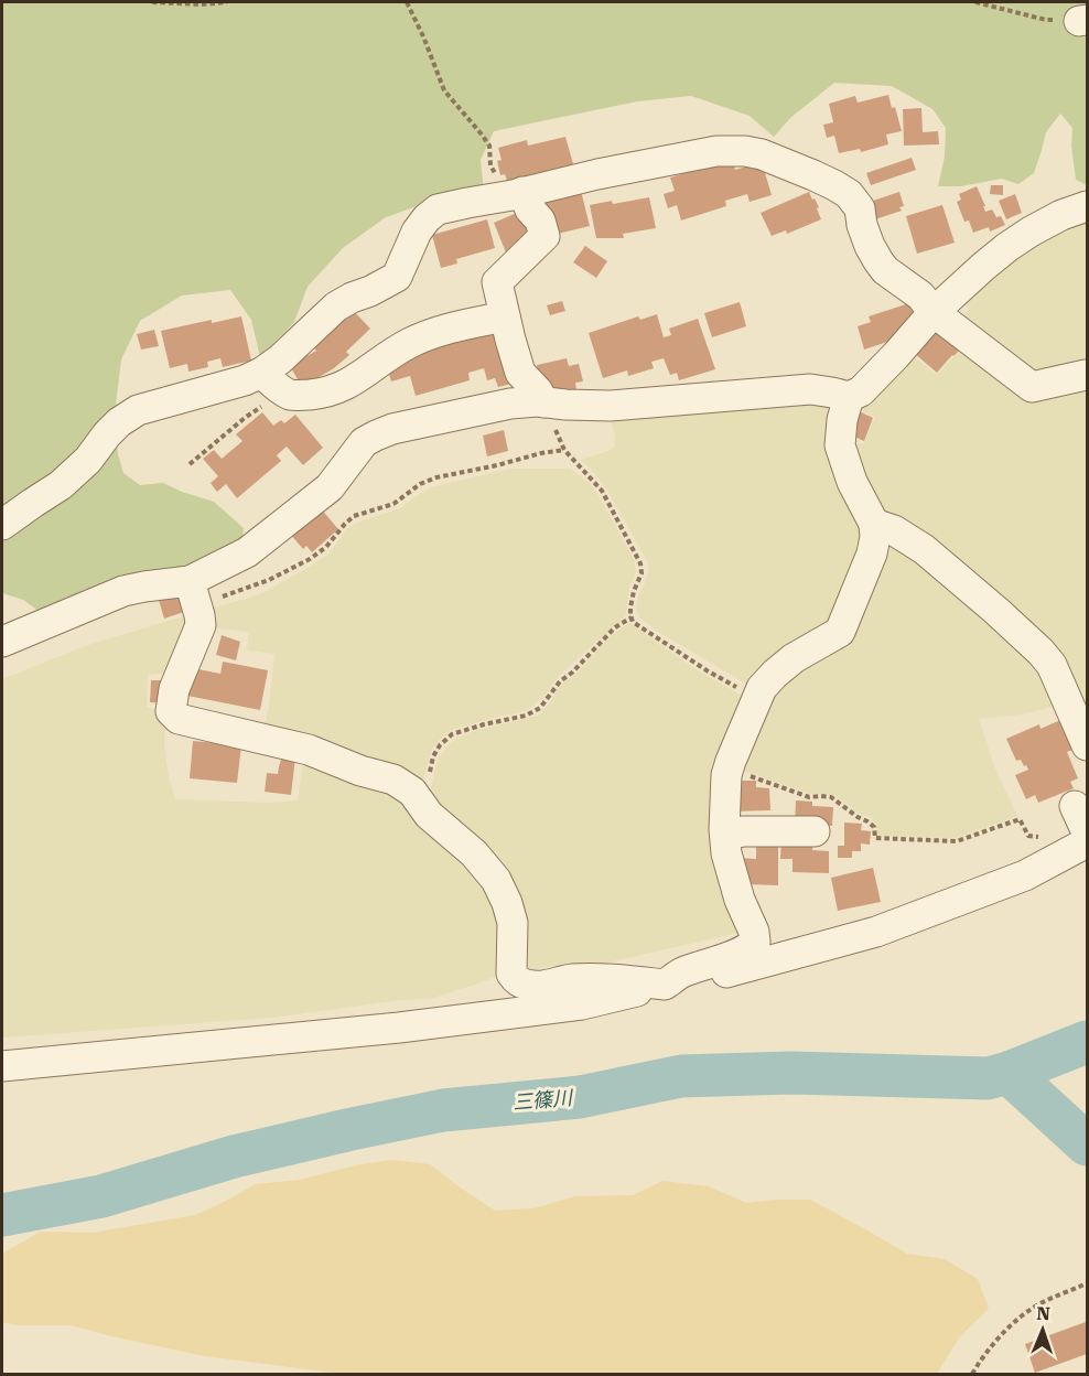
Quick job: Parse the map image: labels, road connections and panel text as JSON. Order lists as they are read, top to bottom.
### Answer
{
  "water": ["三篠川"],
  "north": "top"
}
